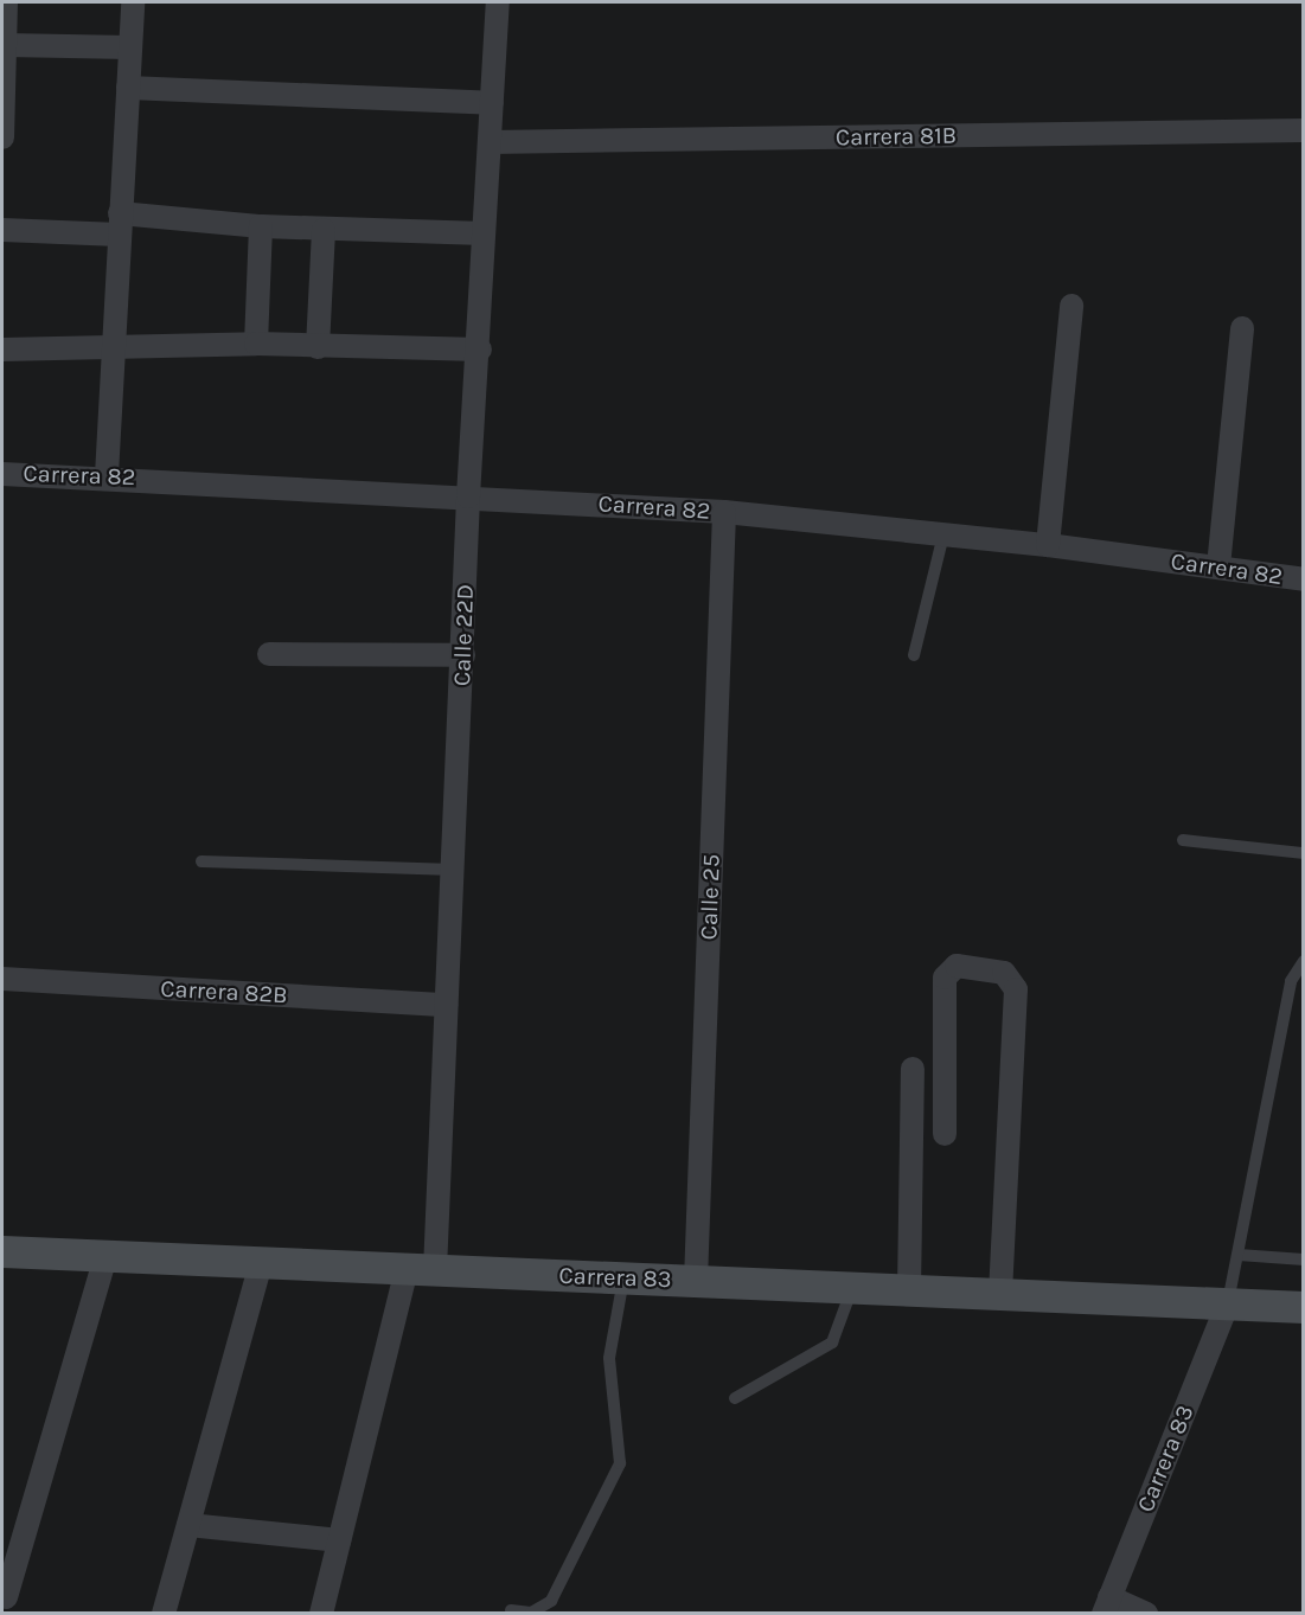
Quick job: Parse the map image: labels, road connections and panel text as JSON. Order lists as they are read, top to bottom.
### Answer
{
  "streets": {
    "street": [
      "Carrera 81B",
      "Carrera 82",
      "Calle 22D",
      "Calle 25",
      "Carrera 82B",
      "Carrera 83"
    ]
  },
  "crossings": [
    ["Carrera 81B", "Calle 22D"],
    ["Carrera 82", "Calle 22D"],
    ["Carrera 82", "Calle 25"],
    ["Calle 22D", "Carrera 82B"],
    ["Calle 22D", "Carrera 83"],
    ["Calle 25", "Carrera 83"]
  ]
}
